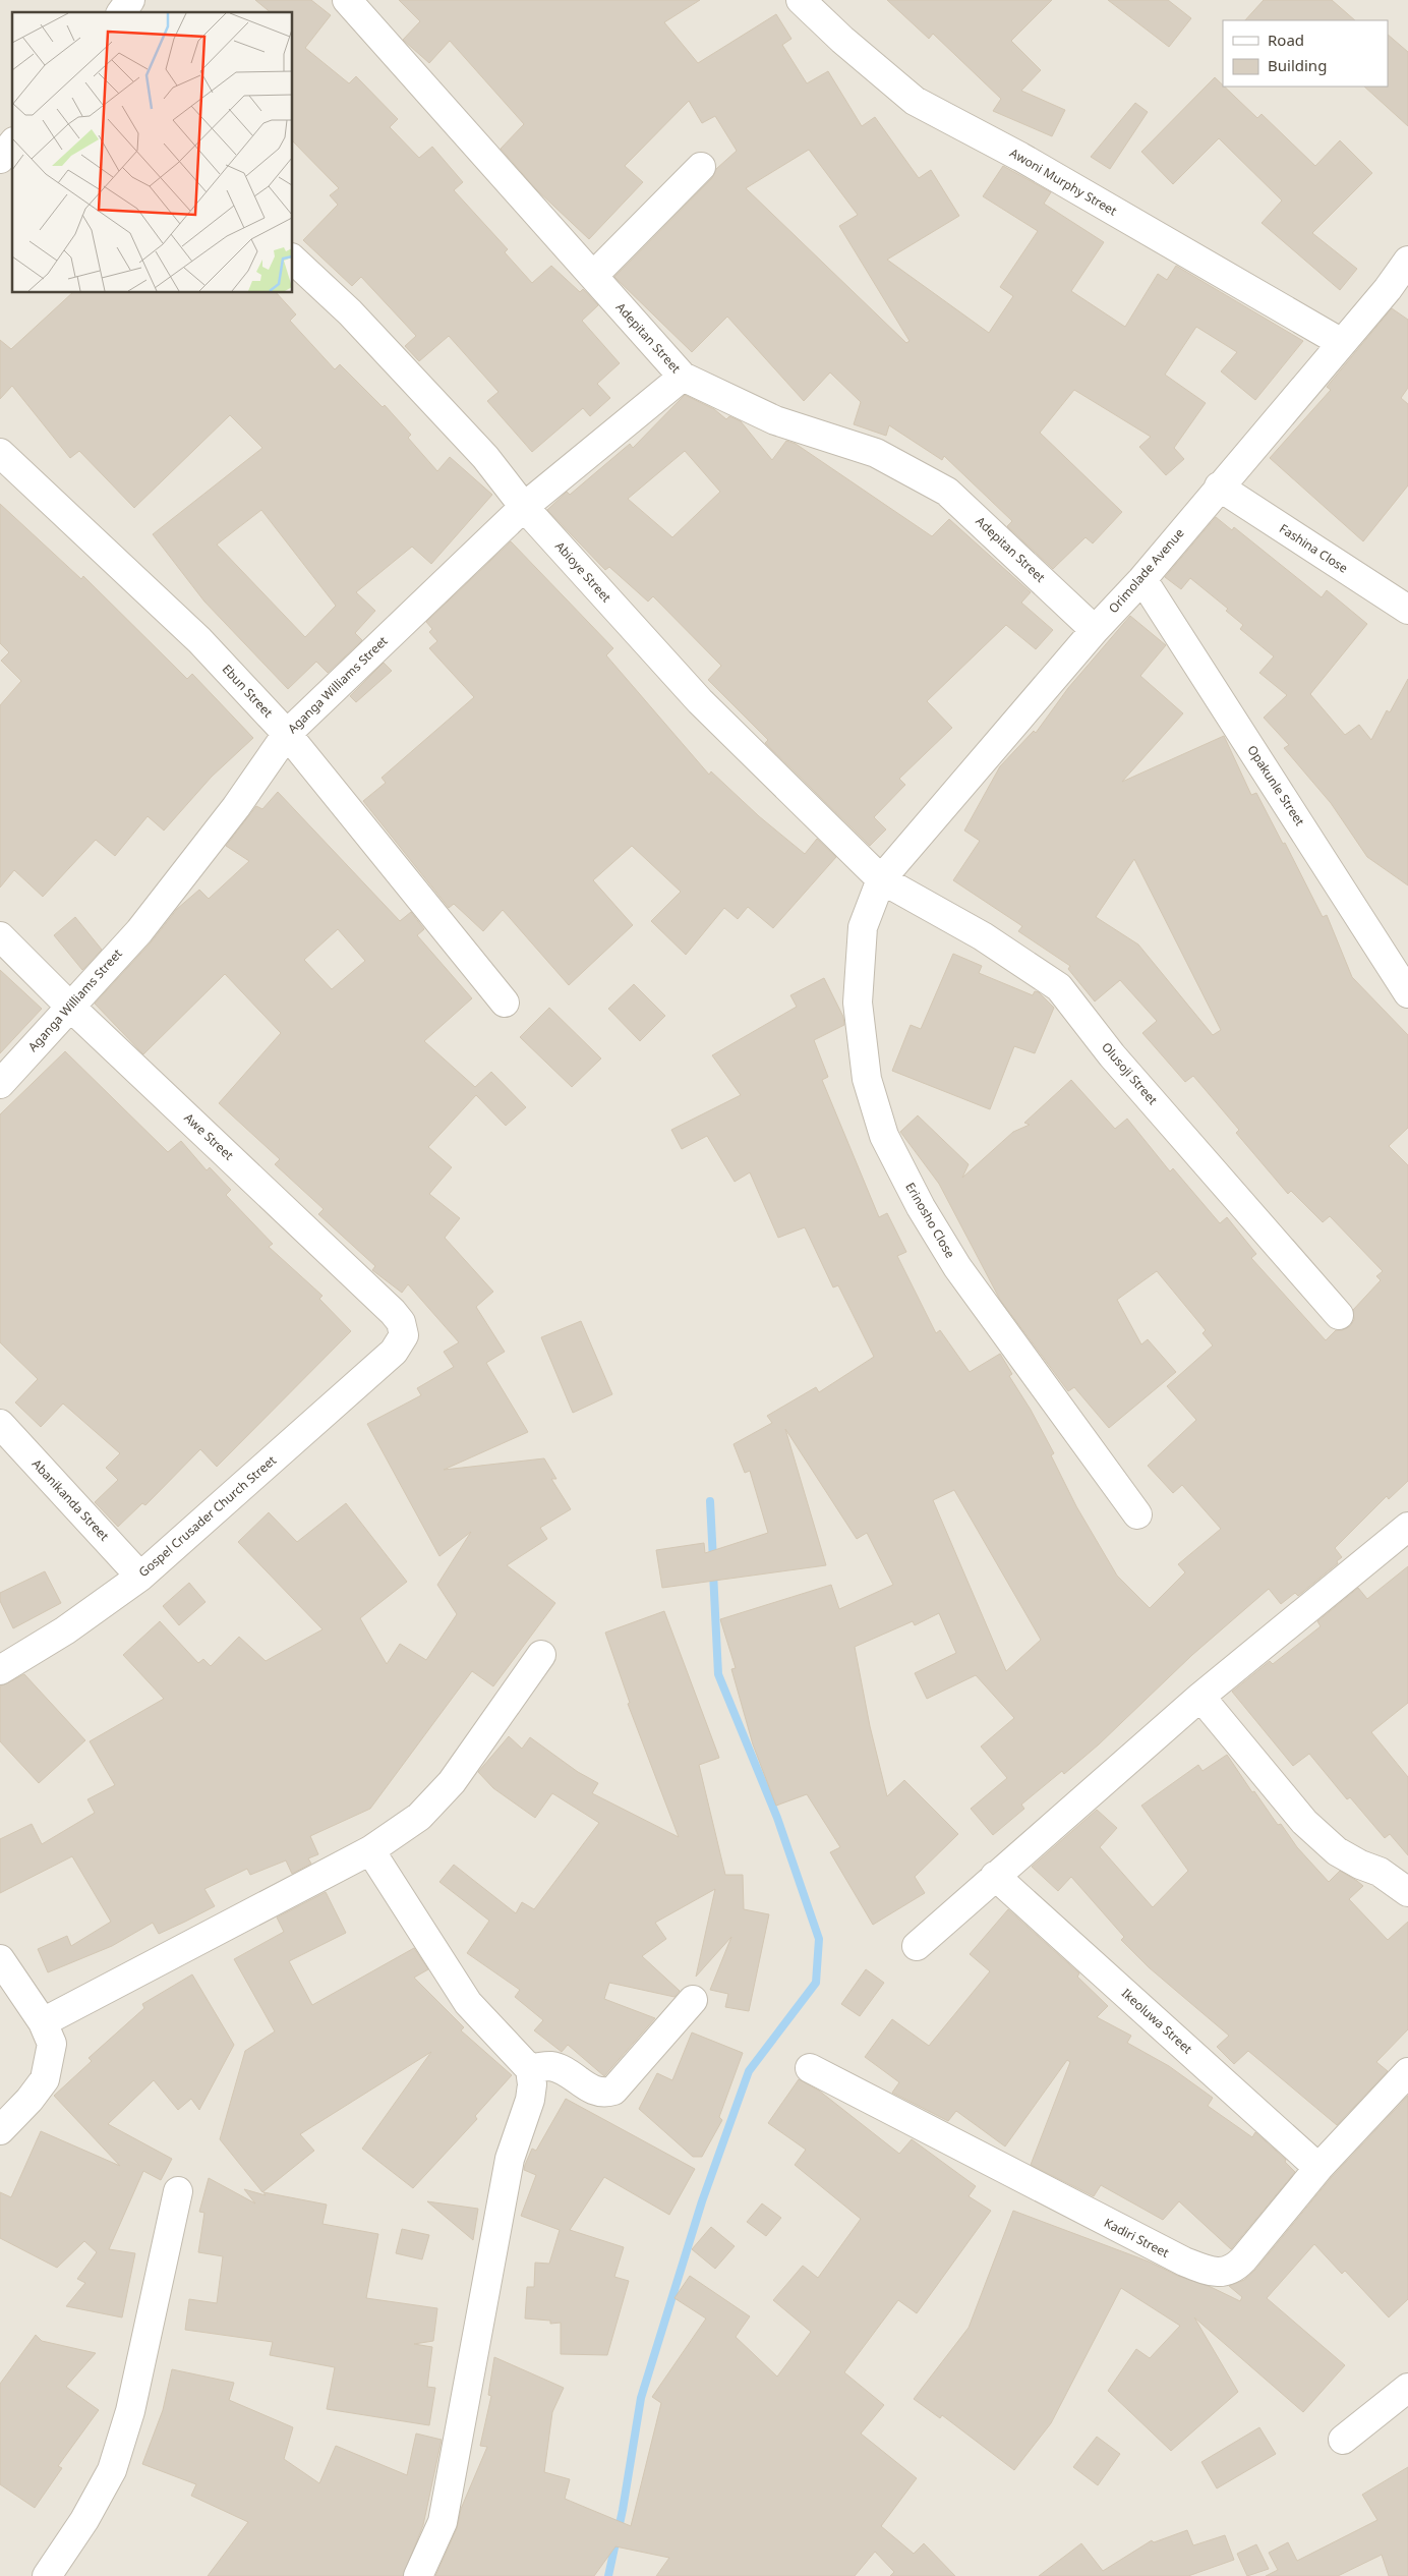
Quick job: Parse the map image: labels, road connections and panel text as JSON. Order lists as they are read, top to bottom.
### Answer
{
  "streets": {
    "street": [
      "Awoni Murphy Street",
      "Adepitan Street",
      "Fashina Close",
      "Orimolade Avenue",
      "Abioye Street",
      "Aganga Williams Street",
      "Ebun Street",
      "Opakunle Street",
      "Olusoji Street",
      "Awe Street",
      "Erinosho Close",
      "Abanikanda Street",
      "Gospel Crusader Church Street",
      "Ikeoluwa Street",
      "Kadiri Street"
    ]
  },
  "crossings": [
    ["Awoni Murphy Street", "Orimolade Avenue"],
    ["Adepitan Street", "Orimolade Avenue"],
    ["Adepitan Street", "Aganga Williams Street"],
    ["Fashina Close", "Orimolade Avenue"],
    ["Orimolade Avenue", "Abioye Street"],
    ["Orimolade Avenue", "Opakunle Street"],
    ["Orimolade Avenue", "Olusoji Street"],
    ["Orimolade Avenue", "Erinosho Close"],
    ["Abioye Street", "Aganga Williams Street"],
    ["Abioye Street", "Olusoji Street"],
    ["Abioye Street", "Erinosho Close"],
    ["Aganga Williams Street", "Ebun Street"],
    ["Aganga Williams Street", "Awe Street"],
    ["Olusoji Street", "Erinosho Close"],
    ["Awe Street", "Gospel Crusader Church Street"],
    ["Abanikanda Street", "Gospel Crusader Church Street"],
    ["Ikeoluwa Street", "Kadiri Street"]
  ],
  "legend": ["Road", "Building"]
}
